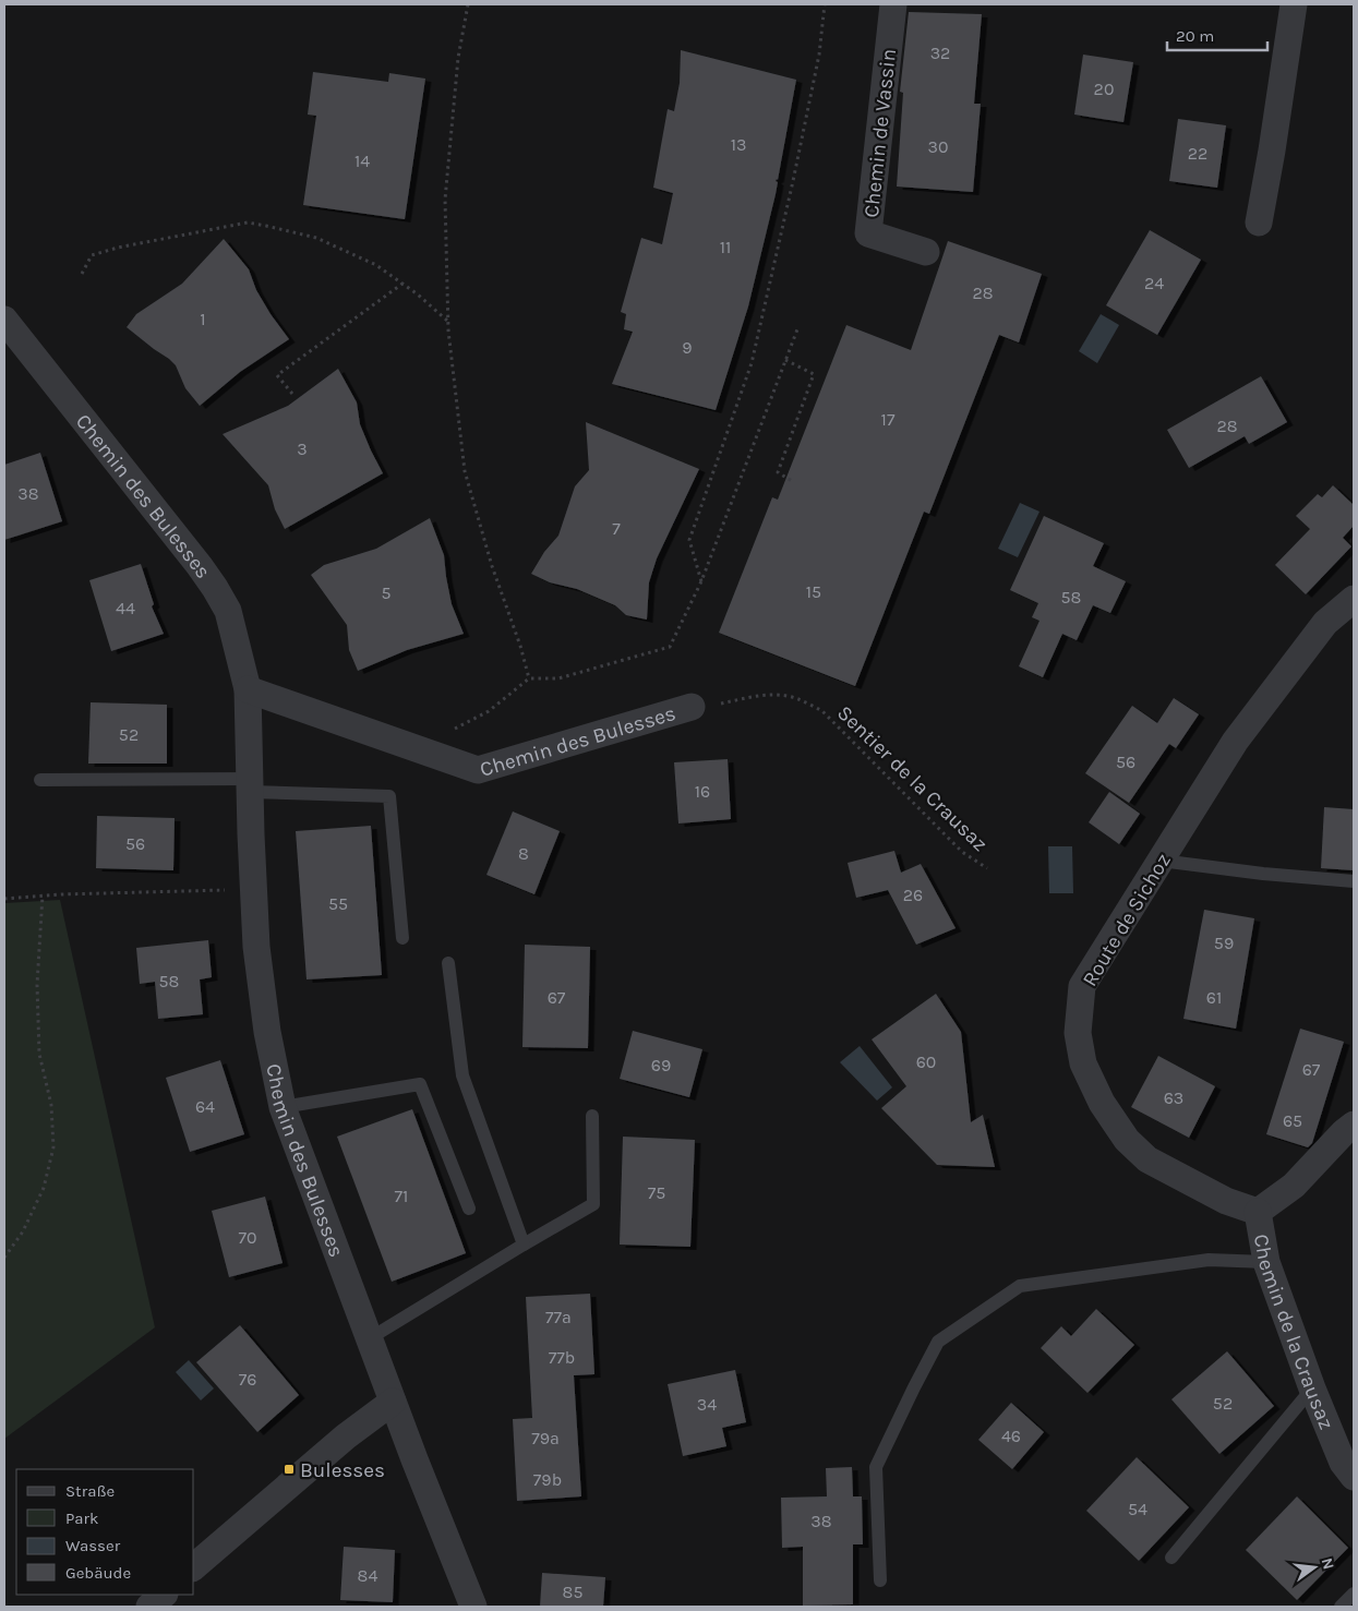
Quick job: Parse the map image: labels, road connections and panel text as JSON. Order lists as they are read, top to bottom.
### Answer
{
  "streets": {
    "street": [
      "Chemin de Vassin",
      "Chemin des Bulesses",
      "Route de Sichoz",
      "Chemin de la Crausaz"
    ],
    "path": ["Sentier de la Crausaz"]
  },
  "crossings": [
    ["Chemin des Bulesses", "Sentier de la Crausaz"],
    ["Route de Sichoz", "Chemin de la Crausaz"]
  ],
  "places": {
    "transit": ["Bulesses"]
  },
  "house_numbers": [
    "32",
    "20",
    "13",
    "30",
    "22",
    "14",
    "11",
    "24",
    "28",
    "1",
    "9",
    "17",
    "28",
    "3",
    "38",
    "7",
    "15",
    "5",
    "58",
    "44",
    "52",
    "56",
    "16",
    "56",
    "8",
    "26",
    "55",
    "59",
    "58",
    "67",
    "61",
    "60",
    "69",
    "67",
    "63",
    "64",
    "65",
    "75",
    "71",
    "70",
    "77a",
    "77b",
    "76",
    "52",
    "34",
    "46",
    "79a",
    "79b",
    "54",
    "38",
    "84",
    "85"
  ],
  "legend": [
    "Straße",
    "Park",
    "Wasser",
    "Gebäude"
  ],
  "scale_bar": "20 m",
  "north": "right"
}
